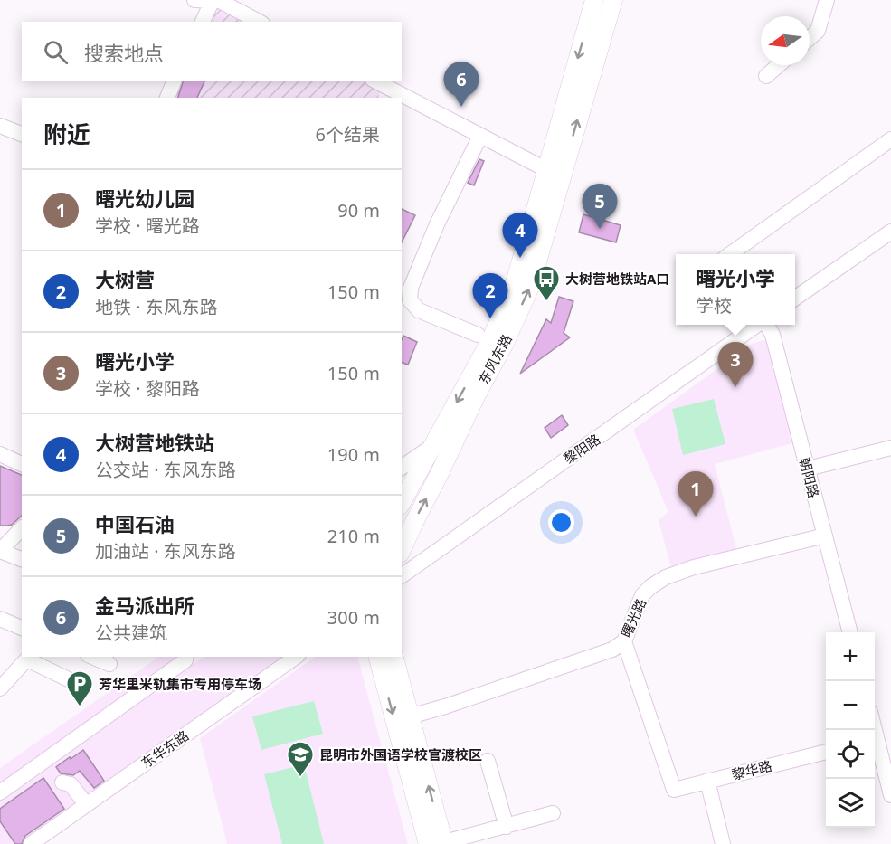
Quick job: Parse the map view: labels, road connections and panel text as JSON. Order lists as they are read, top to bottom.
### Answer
{
  "streets": {
    "main road": ["东风东路"],
    "street": [
      "黎阳路",
      "朝阳路",
      "曙光路",
      "东华东路",
      "黎华路"
    ]
  },
  "crossings": [
    ["朝阳路", "曙光路"],
    ["曙光路", "黎华路"]
  ],
  "places": {
    "bus stop": ["大树营地铁站A口"],
    "parking": ["芳华里米轨集市专用停车场"],
    "school or university": ["昆明市外国语学校官渡校区"]
  },
  "north": "left",
  "page": {
    "search": "搜索地点",
    "pins": [
      "6",
      "5",
      "4",
      "2",
      "3",
      "1"
    ],
    "heading": ["附近", "6个结果"],
    "list": [
      {
        "mark": "1",
        "name": "曙光幼儿园",
        "note": "学校 · 曙光路",
        "value": "90 m"
      },
      {
        "mark": "2",
        "name": "大树营",
        "note": "地铁 · 东风东路",
        "value": "150 m"
      },
      {
        "mark": "3",
        "name": "曙光小学",
        "note": "学校 · 黎阳路",
        "value": "150 m"
      },
      {
        "mark": "4",
        "name": "大树营地铁站",
        "note": "公交站 · 东风东路",
        "value": "190 m"
      },
      {
        "mark": "5",
        "name": "中国石油",
        "note": "加油站 · 东风东路",
        "value": "210 m"
      },
      {
        "mark": "6",
        "name": "金马派出所",
        "note": "公共建筑",
        "value": "300 m"
      }
    ],
    "popup": ["曙光小学", "学校"],
    "map_buttons": ["+", "−"]
  }
}
